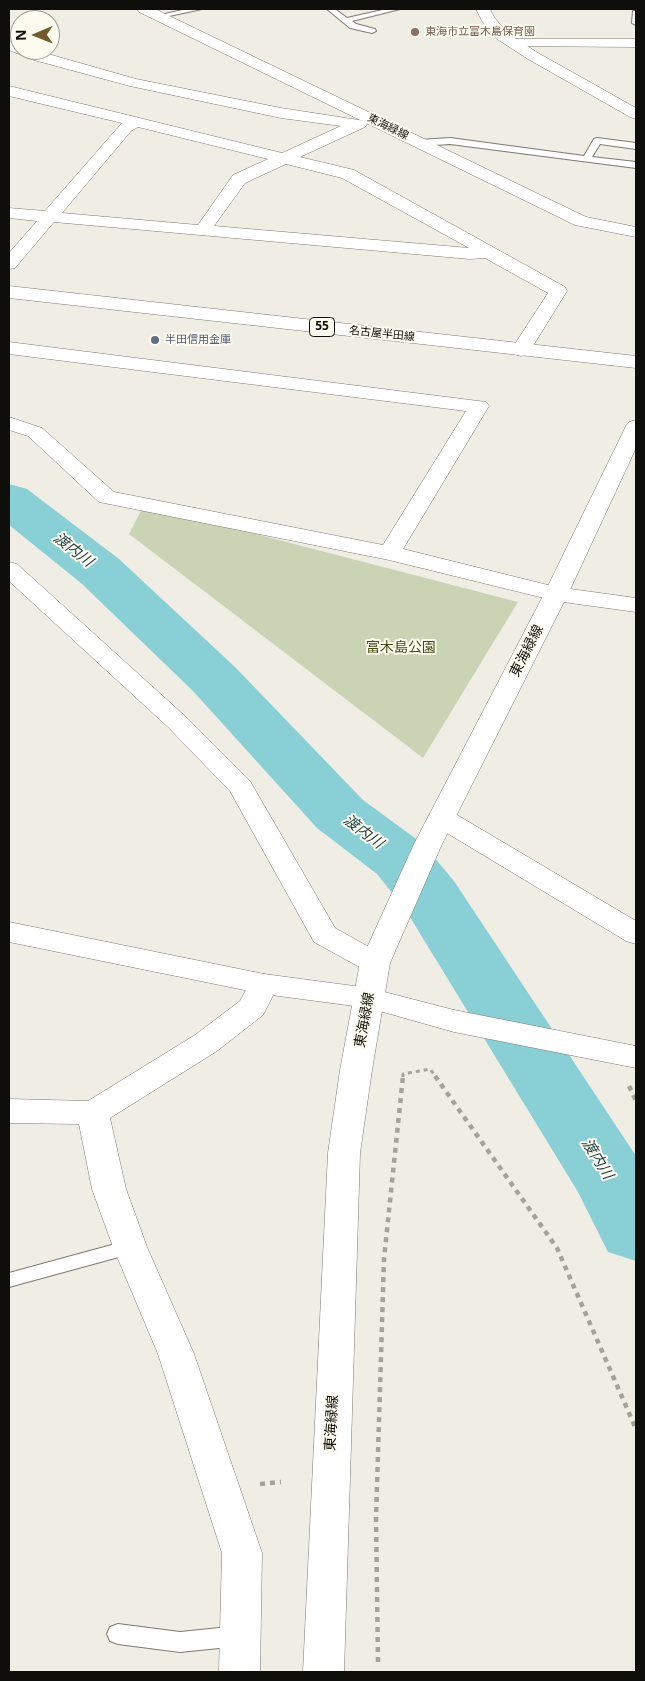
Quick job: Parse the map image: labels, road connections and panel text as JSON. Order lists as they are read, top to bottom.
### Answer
{
  "streets": {
    "street": ["東海緑線", "55", "名古屋半田線"]
  },
  "water": ["渡内川"],
  "parks": ["富木島公園"],
  "places": ["東海市立富木島保育園", "半田信用金庫"],
  "north": "left"
}
